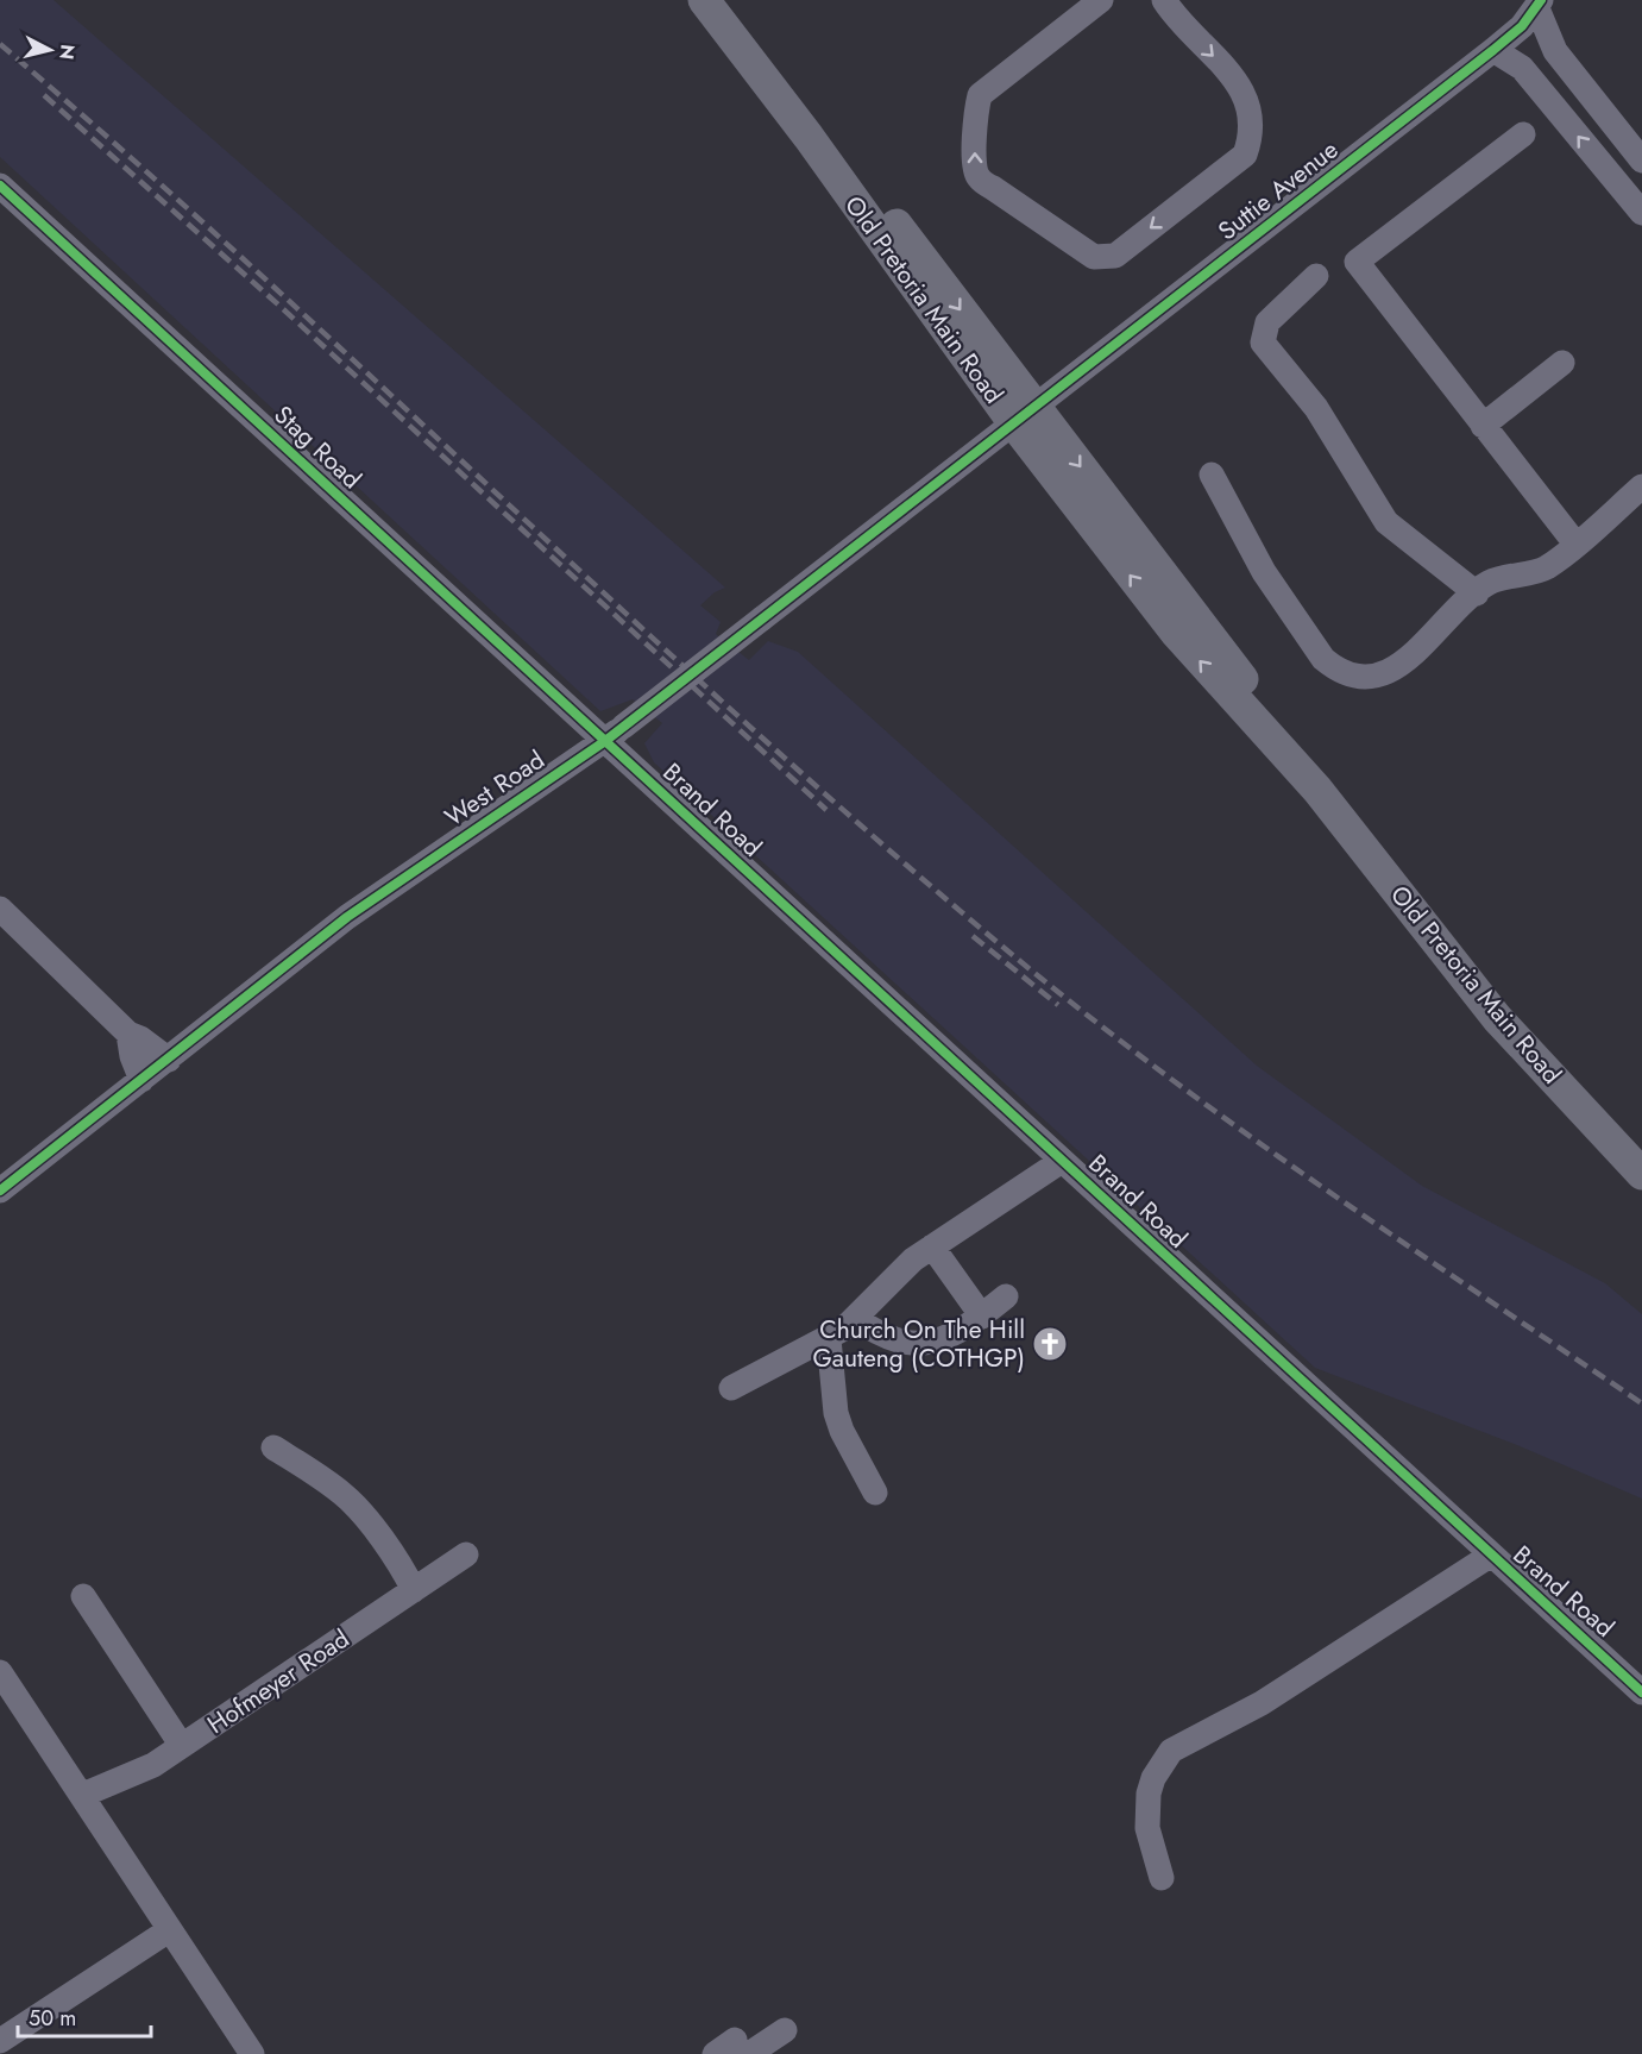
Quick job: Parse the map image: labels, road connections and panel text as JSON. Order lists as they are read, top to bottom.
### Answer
{
  "streets": {
    "main road": ["Old Pretoria Main Road"],
    "street": [
      "Suttie Avenue",
      "Stag Road",
      "West Road",
      "Brand Road",
      "Hofmeyer Road"
    ]
  },
  "crossings": [
    ["Suttie Avenue", "Old Pretoria Main Road"],
    ["Suttie Avenue", "West Road"],
    ["Old Pretoria Main Road", "West Road"],
    ["Stag Road", "West Road"],
    ["Stag Road", "Brand Road"],
    ["West Road", "Brand Road"]
  ],
  "places": {
    "church": ["Church On The Hill Gauteng (COTHGP)"]
  },
  "scale_bar": "50 m",
  "north": "right"
}
